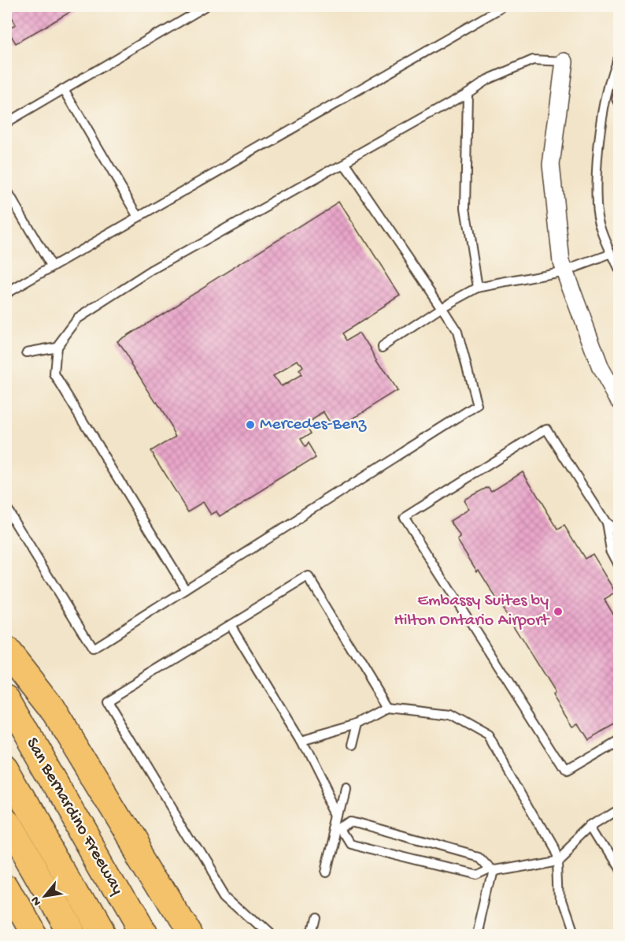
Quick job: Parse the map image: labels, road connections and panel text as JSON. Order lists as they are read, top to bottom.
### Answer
{
  "streets": {
    "highway": ["San Bernardino Freeway"]
  },
  "places": ["Mercedes-Benz", "Embassy Suites by Hilton Ontario Airport"],
  "north": "bottom left"
}
